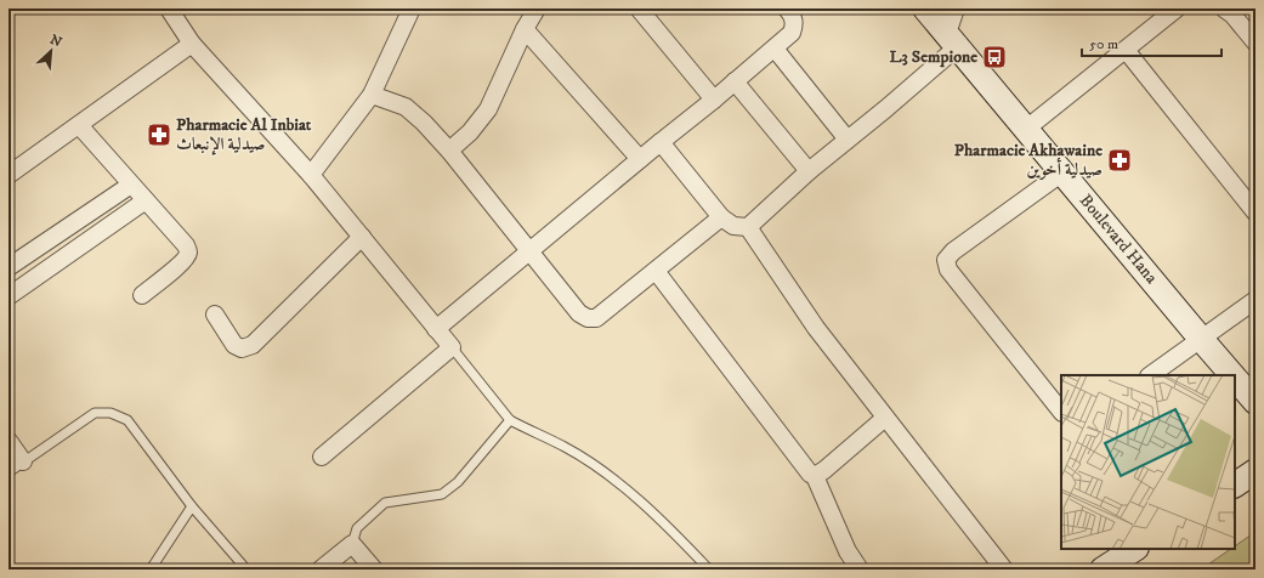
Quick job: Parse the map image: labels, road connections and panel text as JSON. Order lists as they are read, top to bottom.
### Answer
{
  "streets": {
    "street": ["Boulevard Hana"]
  },
  "places": {
    "bus stop": ["L3 Sempione"],
    "pharmacy": ["Pharmacie Al Inbiat صيدلية الإنبعاث", "Pharmacie Akhawaine صيدلية أخوين"]
  },
  "scale_bar": "50 m",
  "north": "top right"
}
